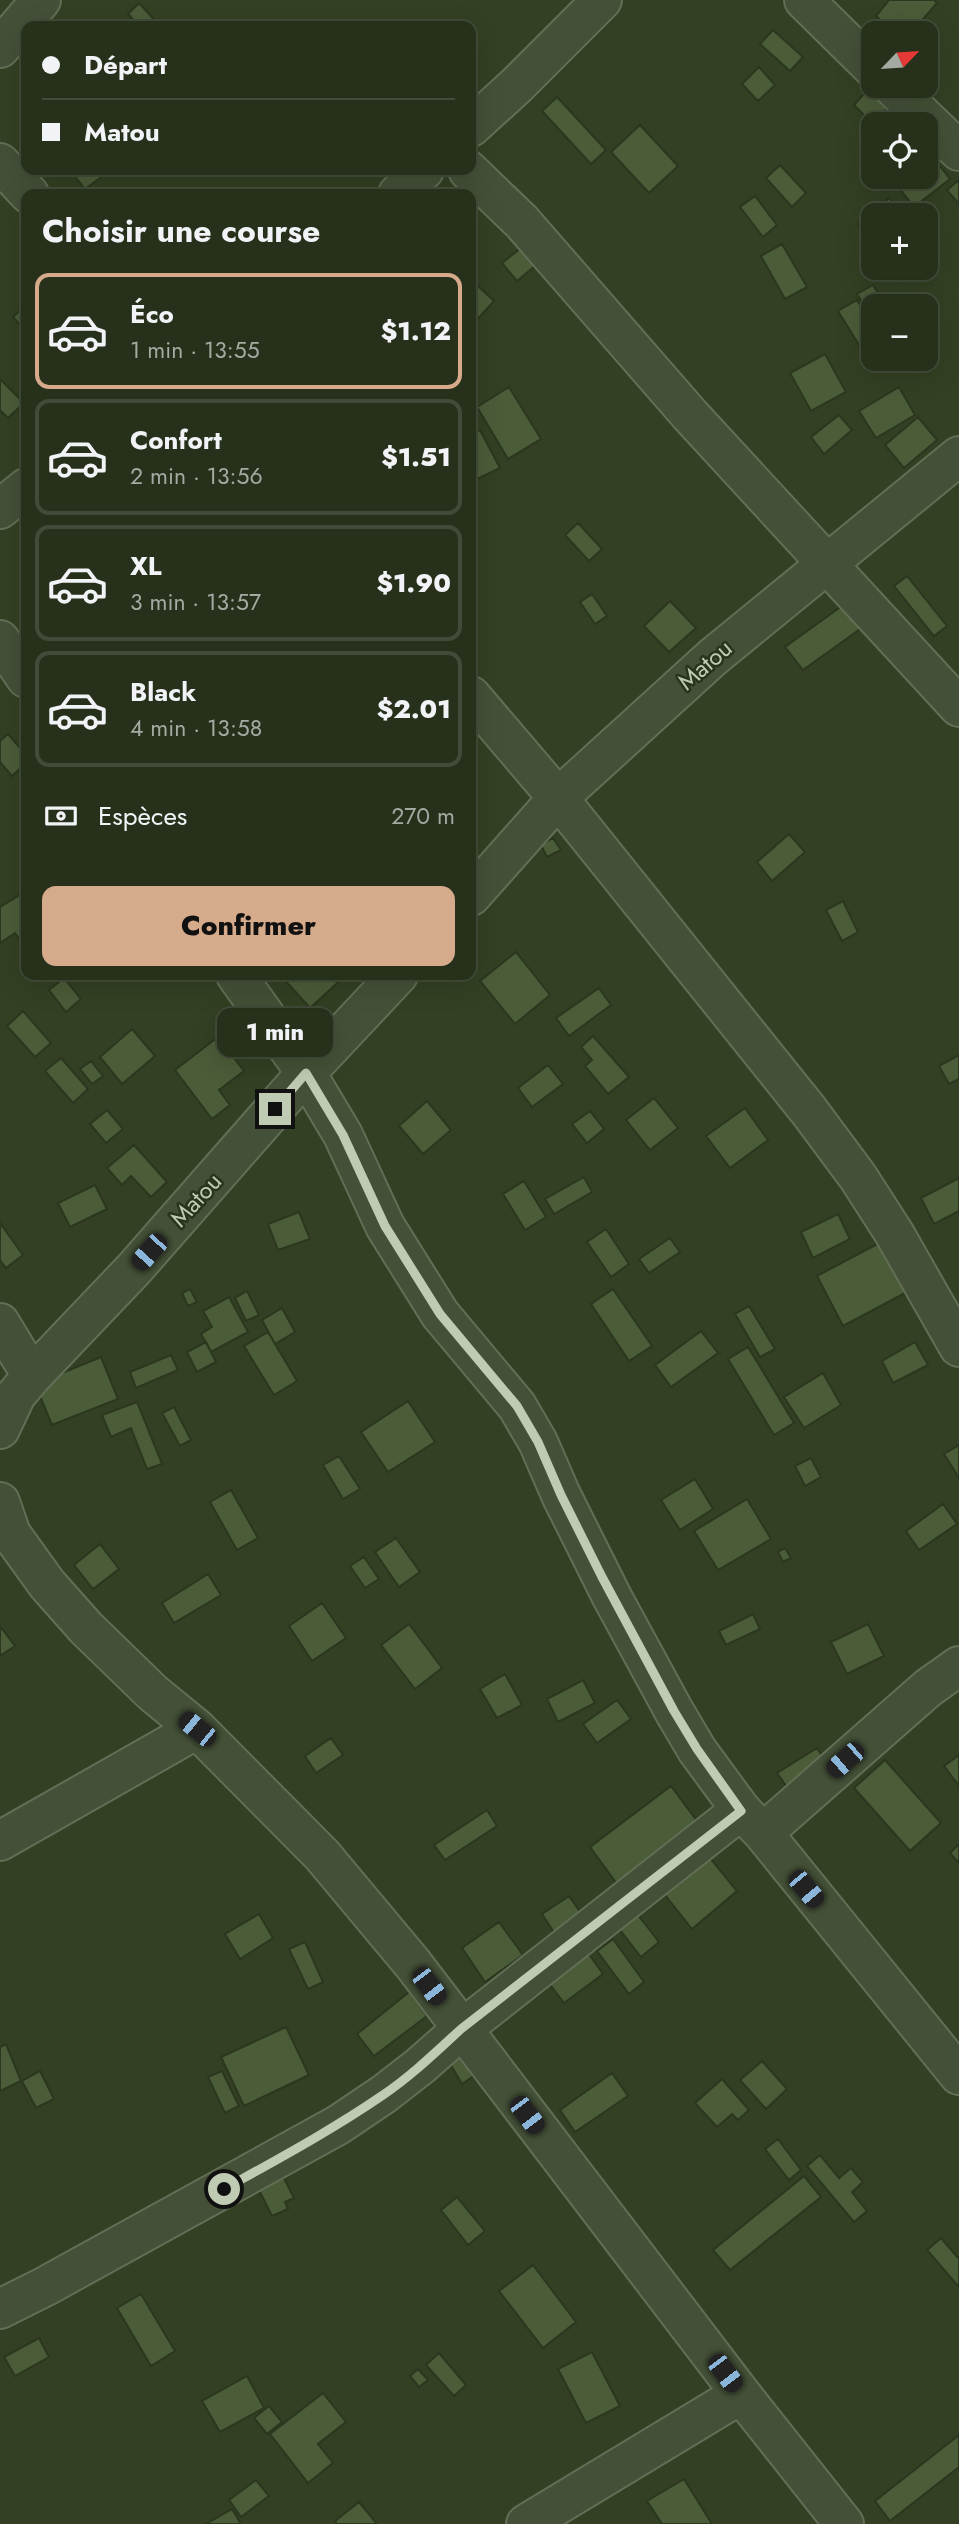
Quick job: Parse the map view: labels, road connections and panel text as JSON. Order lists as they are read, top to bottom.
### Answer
{
  "streets": {
    "street": ["Matou"]
  },
  "north": "top right",
  "page": {
    "map_buttons": ["+", "−"],
    "banner": ["Départ", "Matou"],
    "heading": "Choisir une course",
    "list": [
      {
        "name": "Éco",
        "note": "1 min · 13:55",
        "value": "$1.12"
      },
      {
        "name": "Confort",
        "note": "2 min · 13:56",
        "value": "$1.51"
      },
      {
        "name": "XL",
        "note": "3 min · 13:57",
        "value": "$1.90"
      },
      {
        "name": "Black",
        "note": "4 min · 13:58",
        "value": "$2.01"
      }
    ],
    "pay": ["Espèces", "270 m"],
    "buttons": "Confirmer",
    "bubble": "1 min"
  }
}
